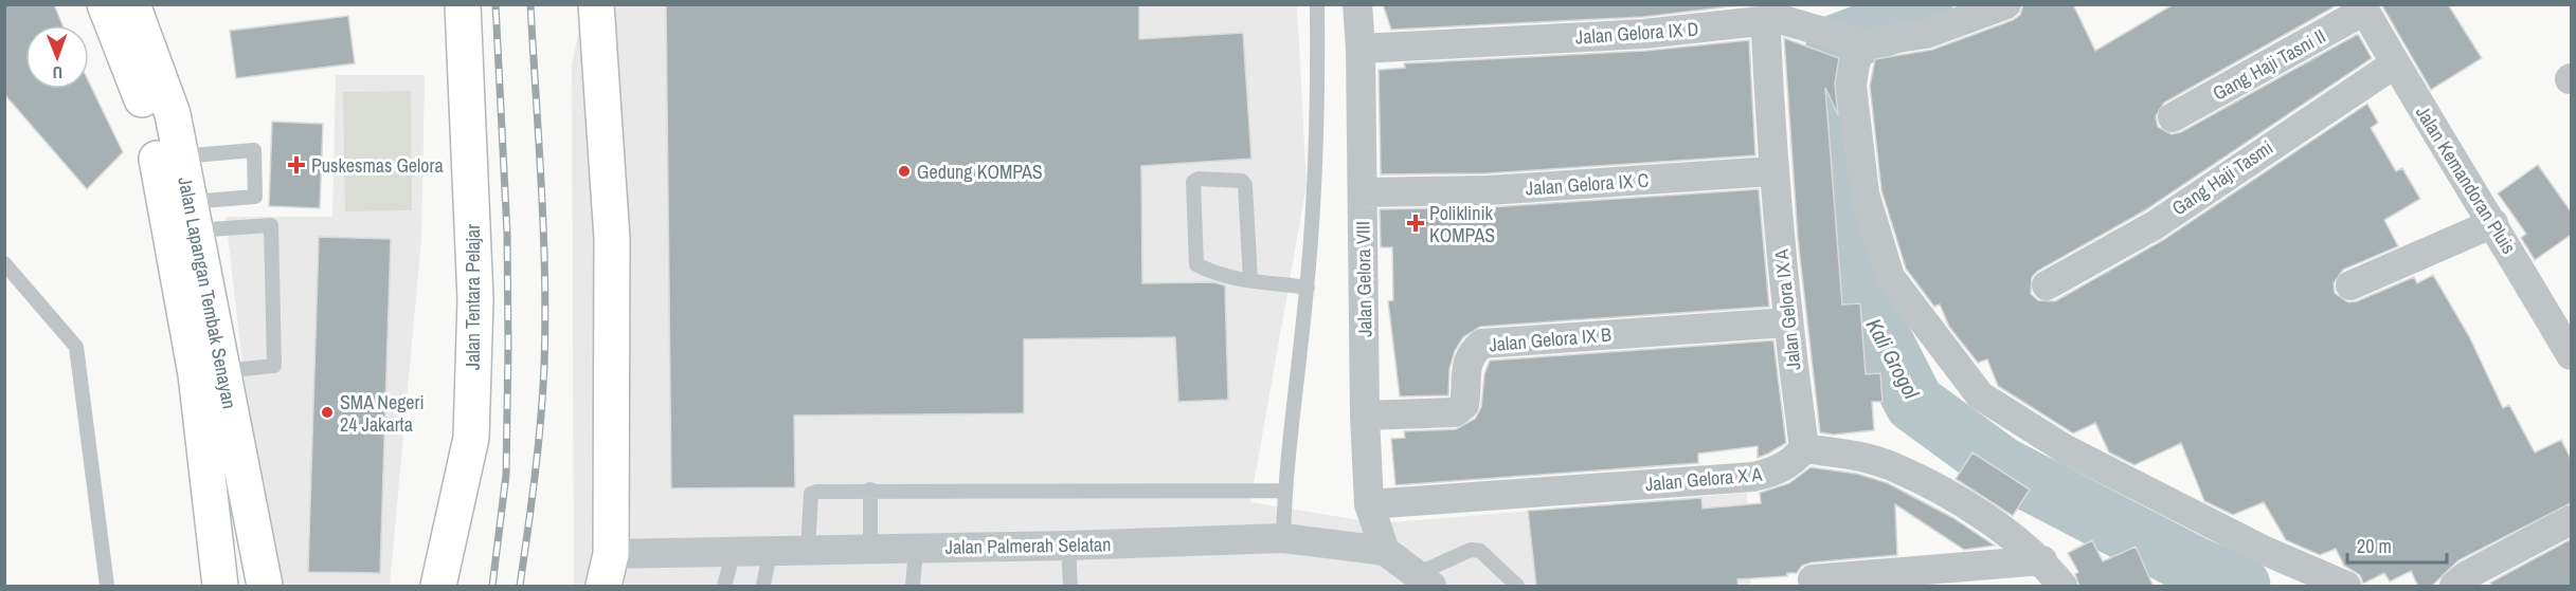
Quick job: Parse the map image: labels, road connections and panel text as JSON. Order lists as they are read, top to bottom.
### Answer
{
  "streets": {
    "main road": ["Jalan Lapangan Tembak Senayan", "Jalan Tentara Pelajar"],
    "street": [
      "Jalan Gelora IX D",
      "Gang Haji Tasni II",
      "Gang Haji Tasmi",
      "Jalan Kemandoran Pluis",
      "Jalan Gelora IX C",
      "Jalan Gelora VIII",
      "Jalan Gelora IX A",
      "Jalan Gelora IX B",
      "Jalan Gelora X A",
      "Jalan Palmerah Selatan"
    ]
  },
  "crossings": [
    ["Jalan Gelora IX D", "Jalan Gelora VIII"],
    ["Gang Haji Tasni II", "Jalan Kemandoran Pluis"],
    ["Gang Haji Tasmi", "Jalan Kemandoran Pluis"],
    ["Jalan Gelora IX C", "Jalan Gelora VIII"],
    ["Jalan Gelora IX C", "Jalan Gelora IX A"],
    ["Jalan Gelora VIII", "Jalan Gelora IX B"],
    ["Jalan Gelora VIII", "Jalan Gelora X A"],
    ["Jalan Gelora VIII", "Jalan Palmerah Selatan"],
    ["Jalan Gelora IX A", "Jalan Gelora IX B"],
    ["Jalan Gelora IX A", "Jalan Gelora X A"]
  ],
  "water": ["Kali Grogol"],
  "places": {
    "health": ["Puskesmas Gelora", "Poliklinik KOMPAS"],
    "other": ["Gedung KOMPAS", "SMA Negeri 24 Jakarta"]
  },
  "scale_bar": "20 m",
  "north": "bottom"
}
